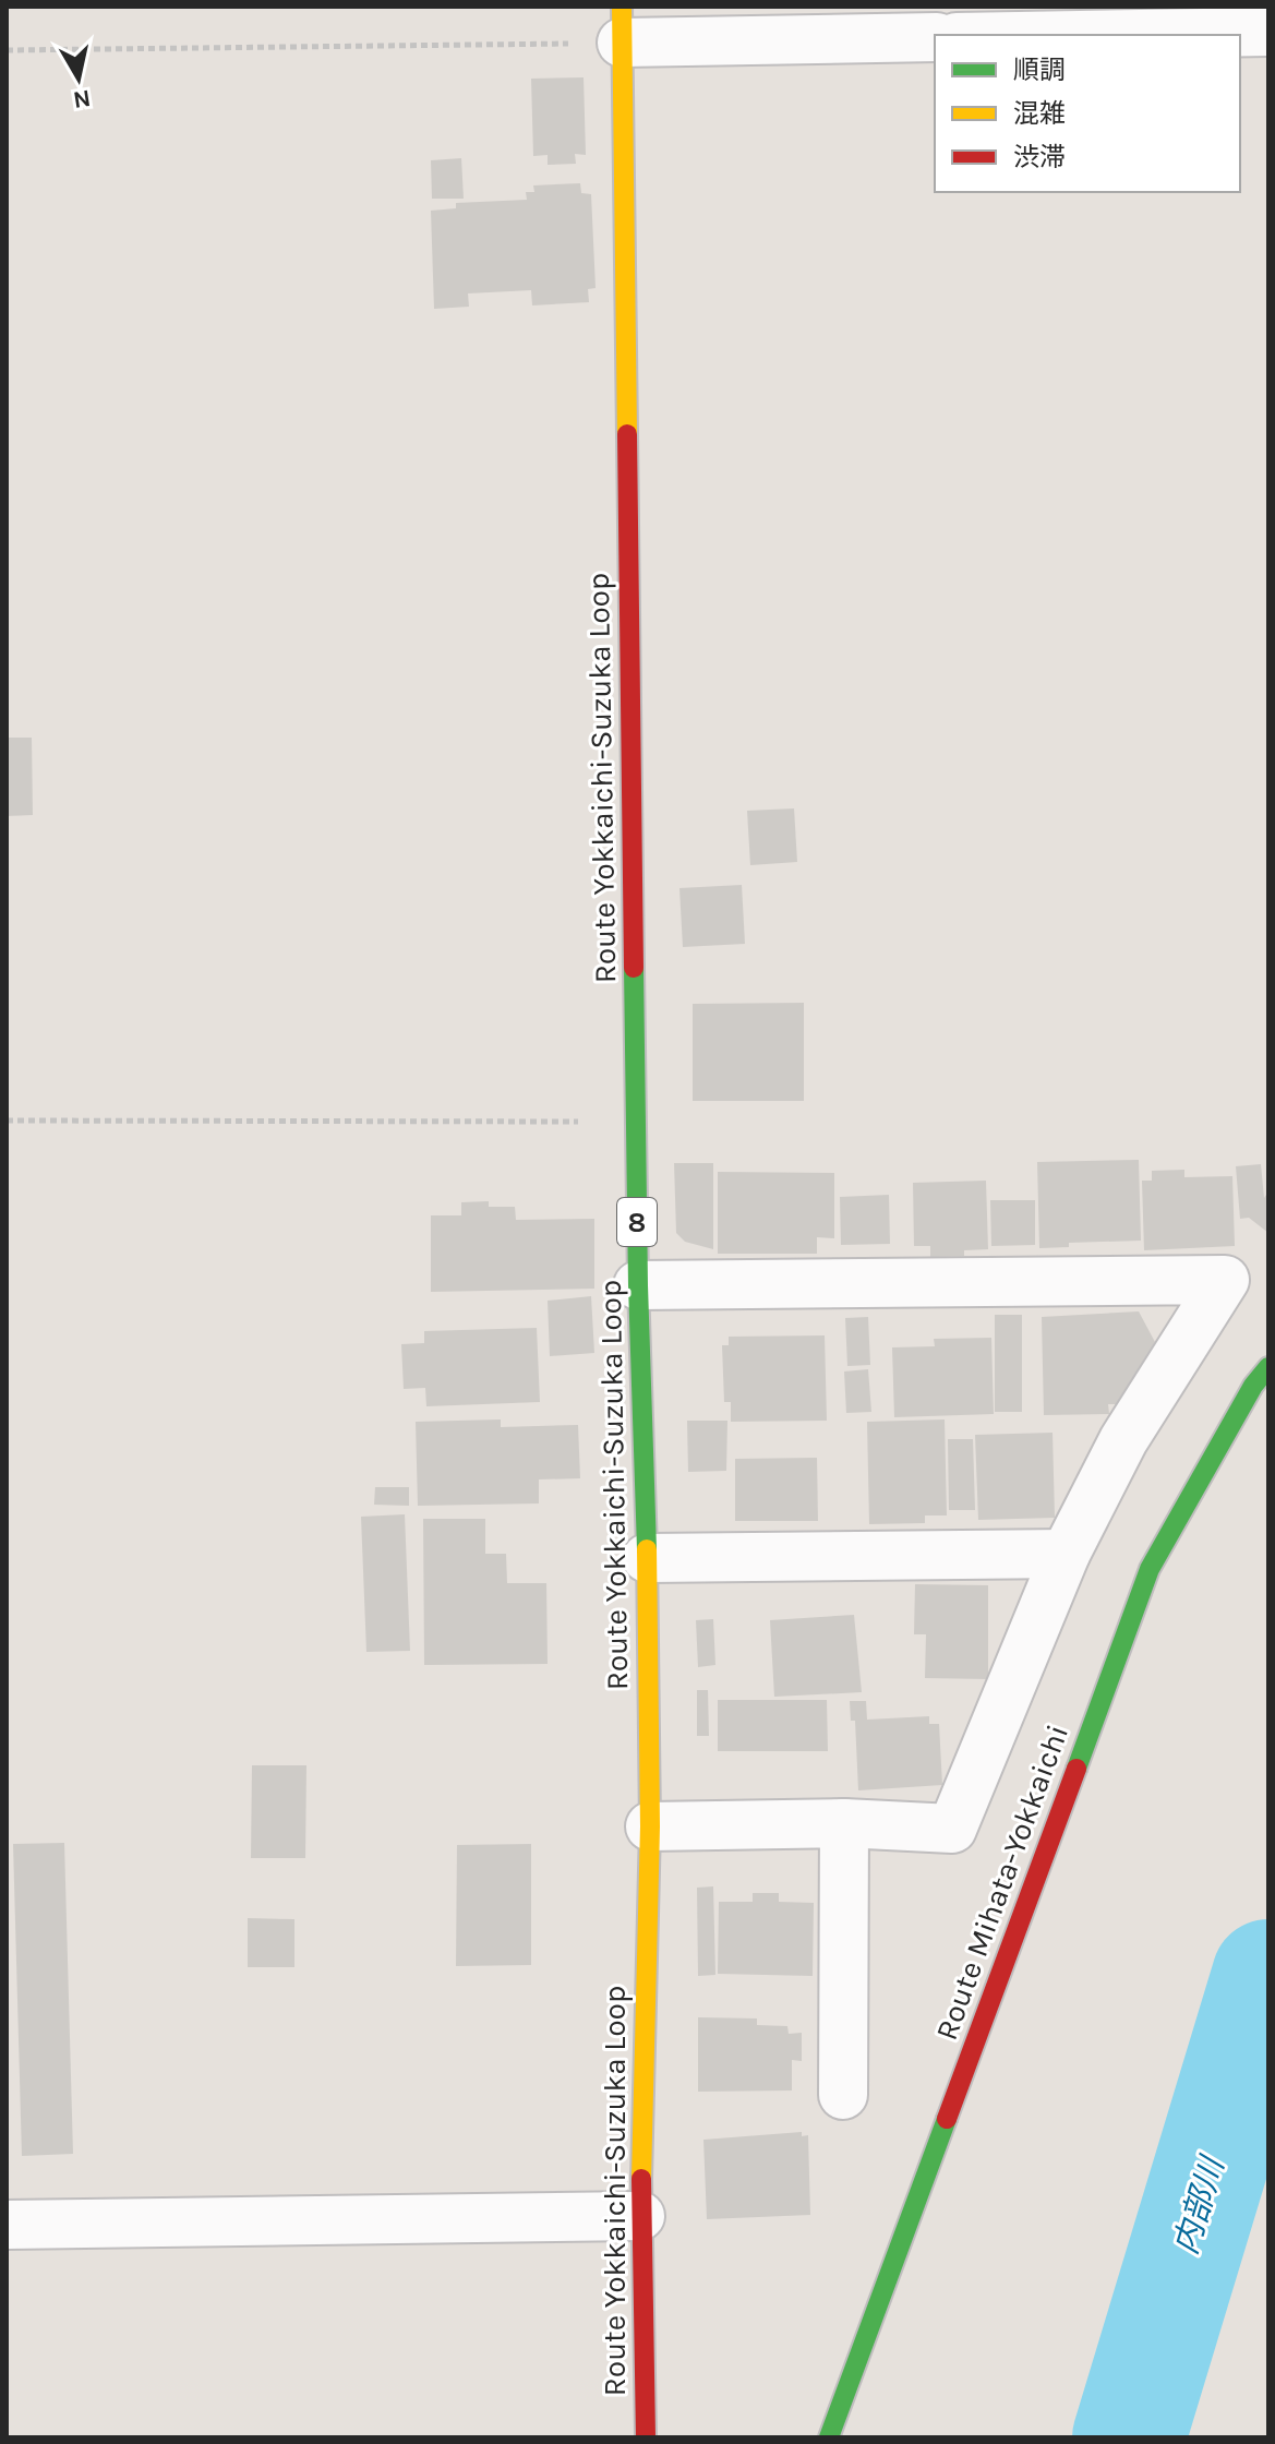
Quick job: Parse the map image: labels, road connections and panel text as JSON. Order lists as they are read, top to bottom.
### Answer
{
  "streets": {
    "main road": ["Route Yokkaichi-Suzuka Loop", "8", "Route Mihata-Yokkaichi"]
  },
  "water": ["内部川"],
  "legend": ["順調", "混雑", "渋滞"],
  "north": "bottom"
}
